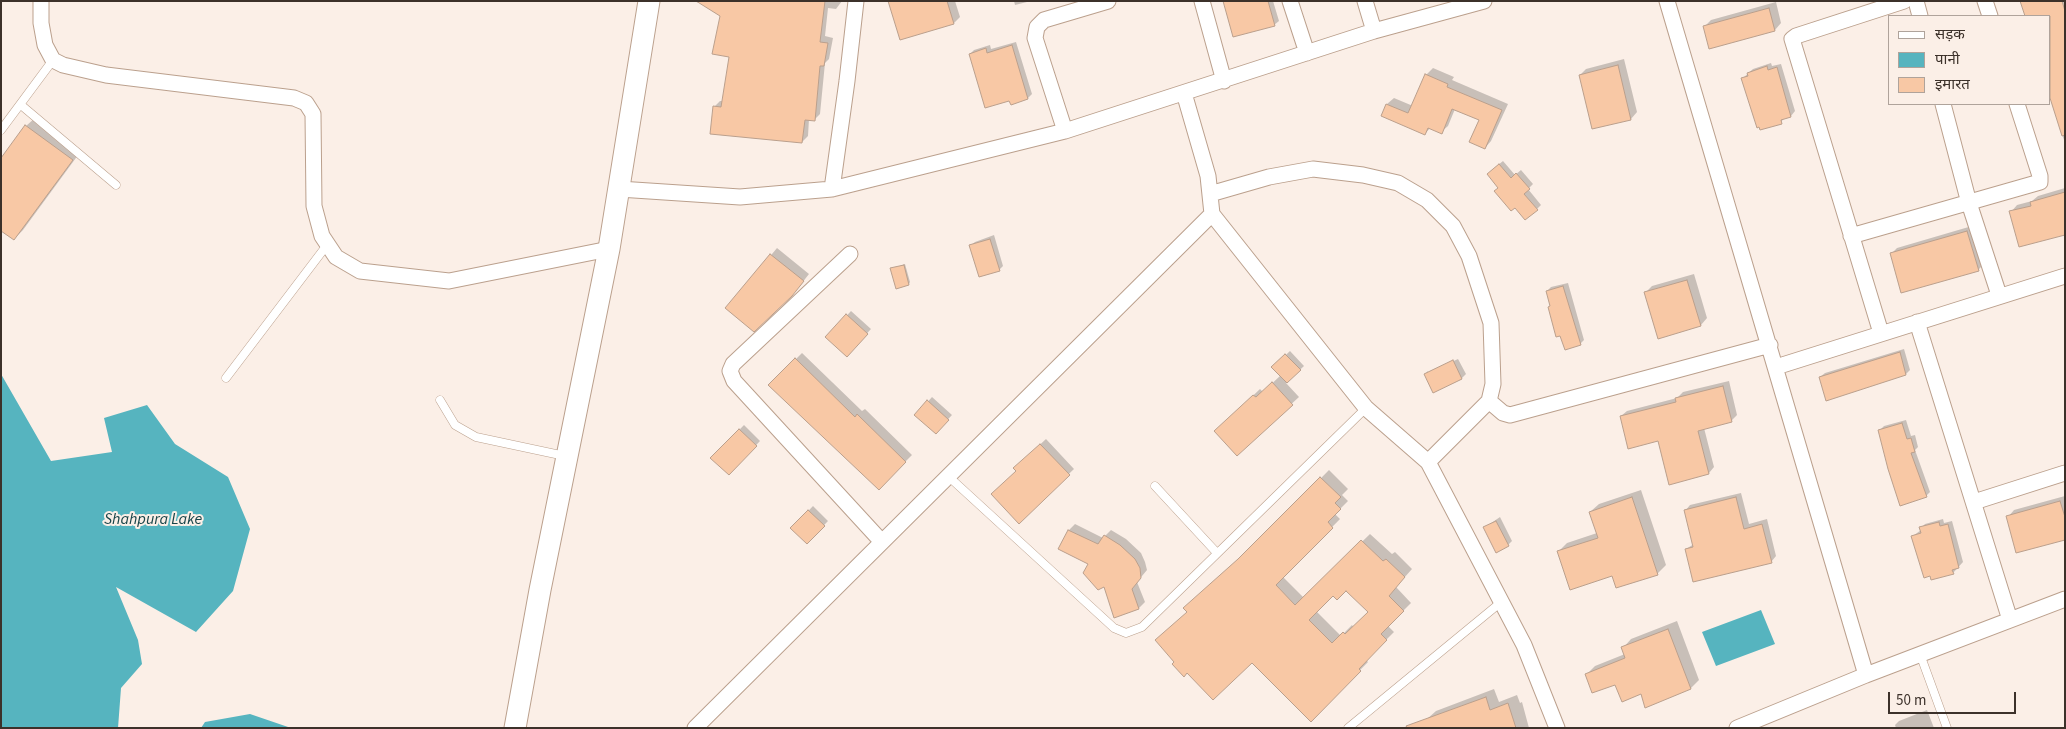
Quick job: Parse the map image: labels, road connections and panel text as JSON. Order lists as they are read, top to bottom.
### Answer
{
  "water": ["Shahpura Lake"],
  "legend": ["सड़क", "पानी", "इमारत"],
  "scale_bar": "50 m"
}
